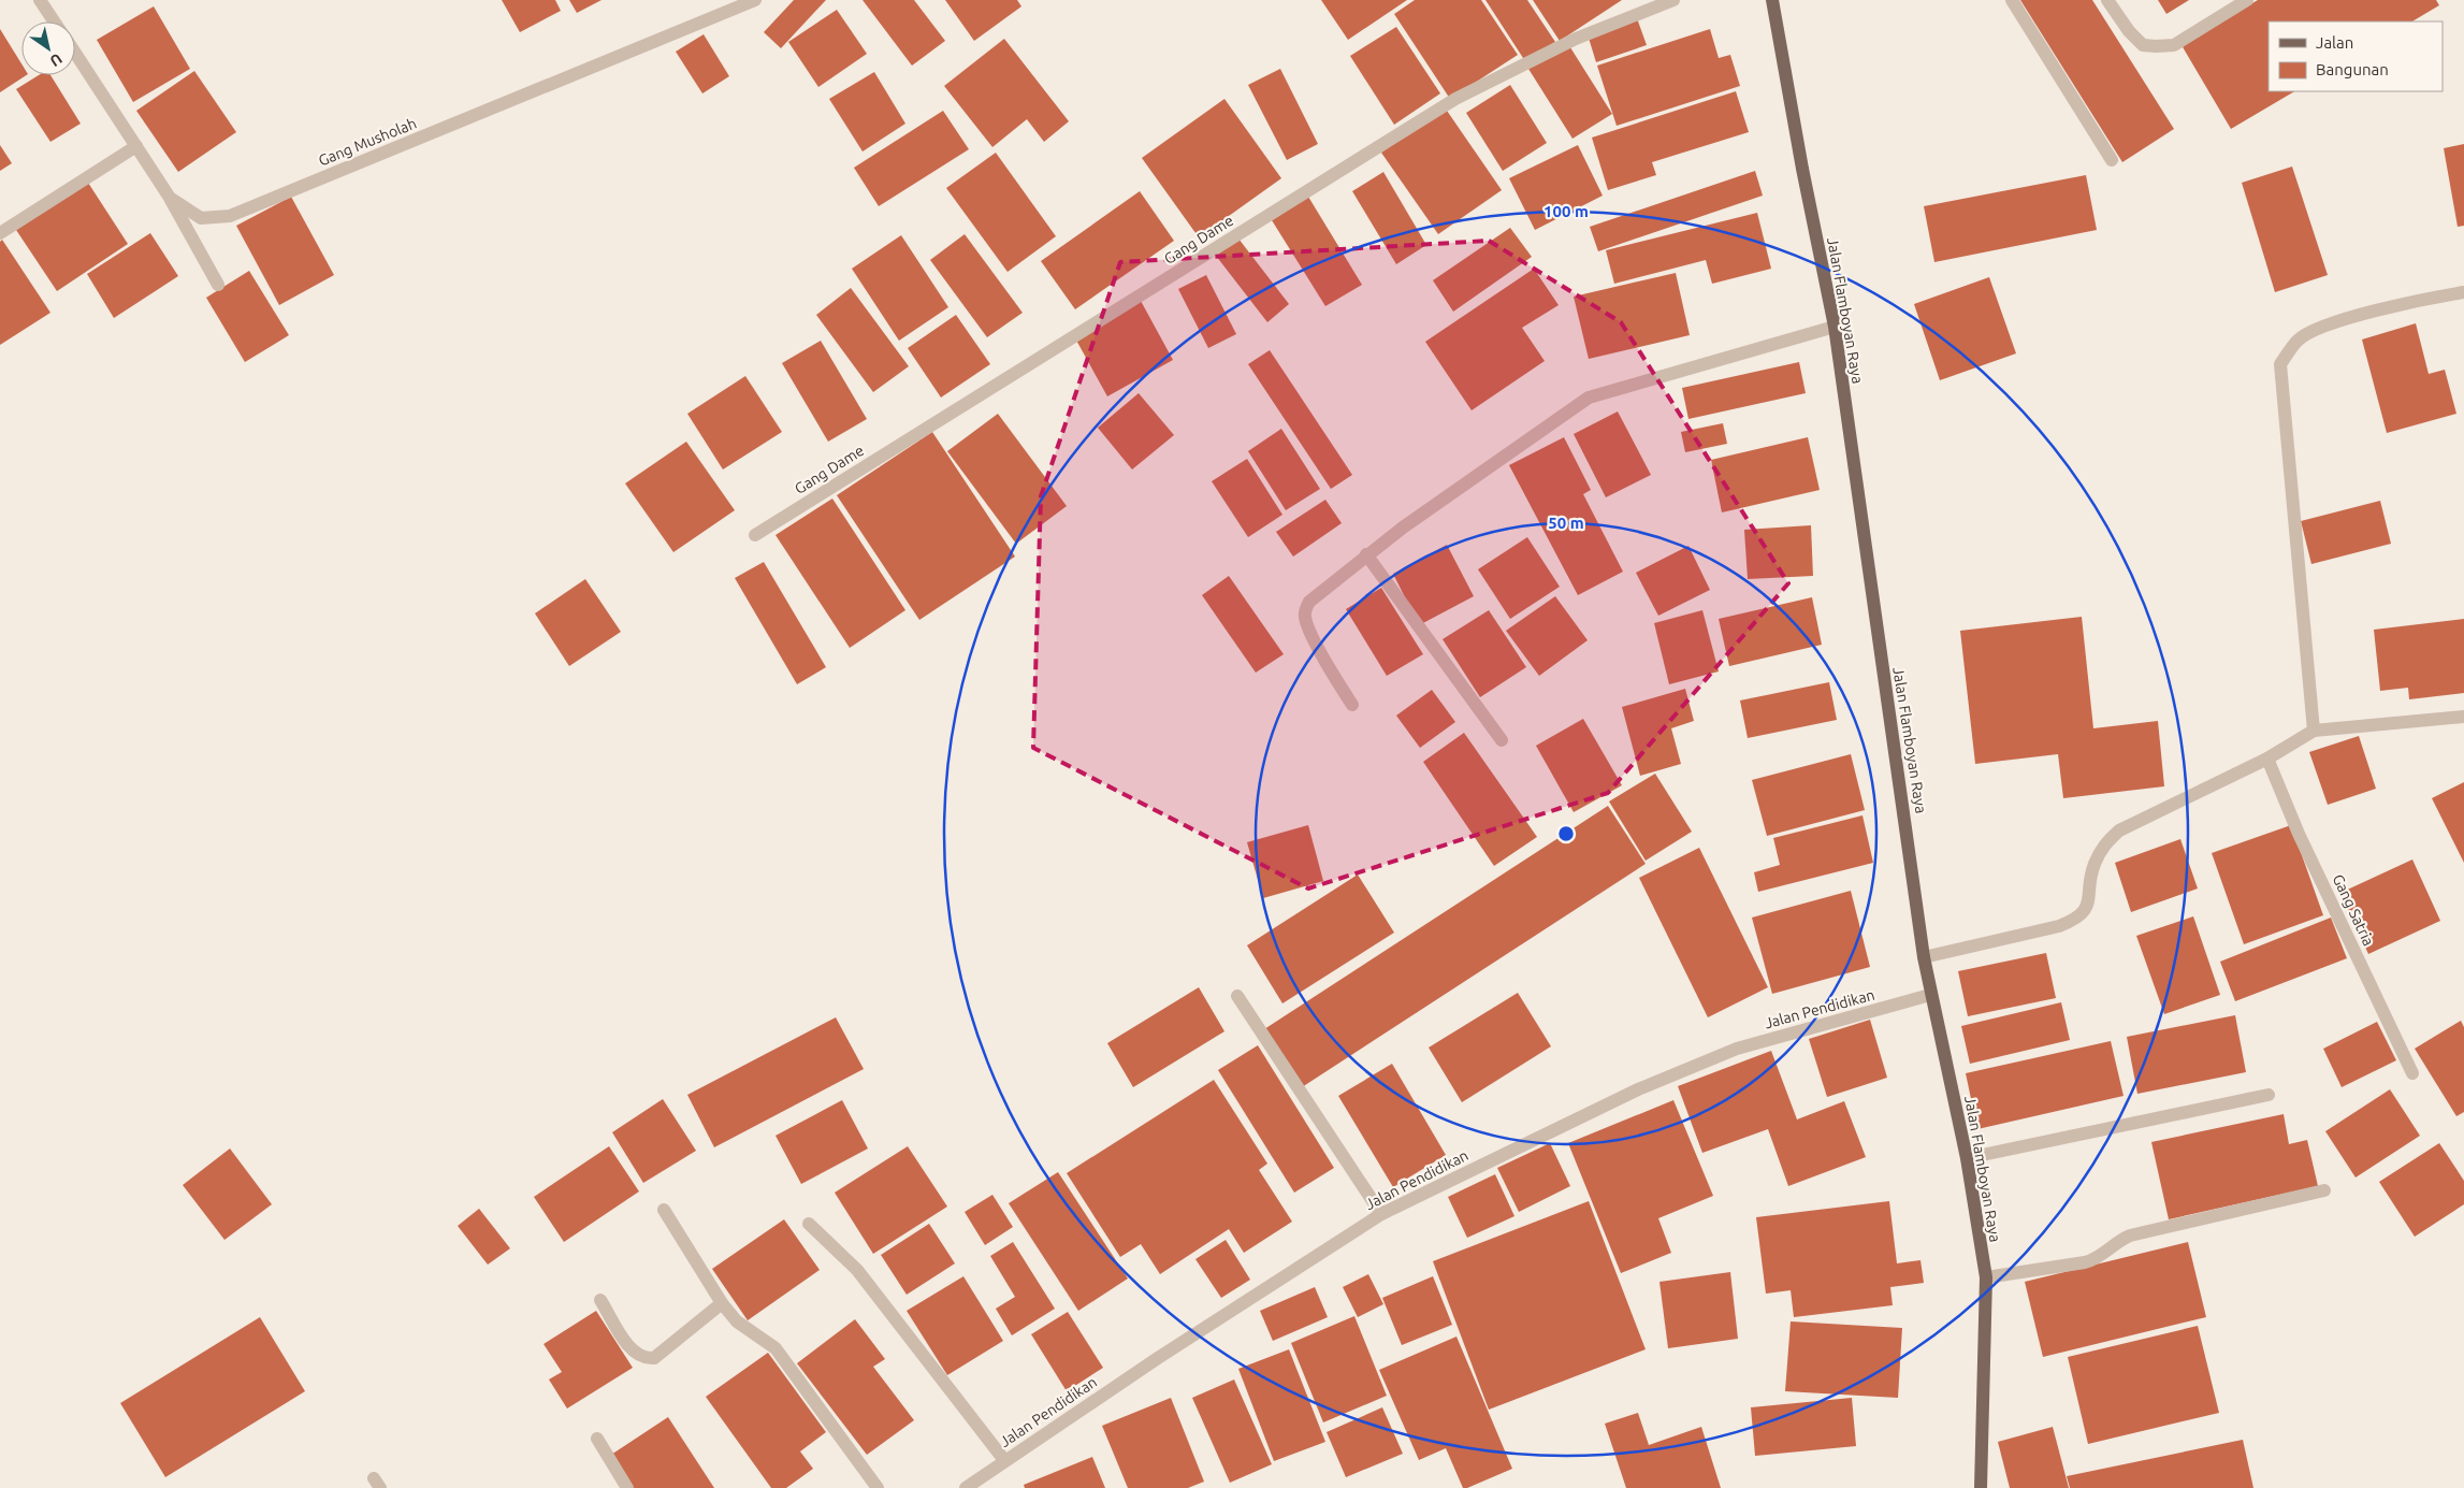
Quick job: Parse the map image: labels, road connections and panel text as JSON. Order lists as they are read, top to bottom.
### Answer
{
  "streets": {
    "main road": ["Jalan Flamboyan Raya"],
    "street": [
      "Gang Musholah",
      "Gang Dame",
      "Gang Satria",
      "Jalan Pendidikan"
    ]
  },
  "crossings": [
    ["Jalan Flamboyan Raya", "Jalan Pendidikan"]
  ],
  "legend": ["Jalan", "Bangunan"],
  "north": "bottom right",
  "rings": ["100 m", "50 m"]
}
